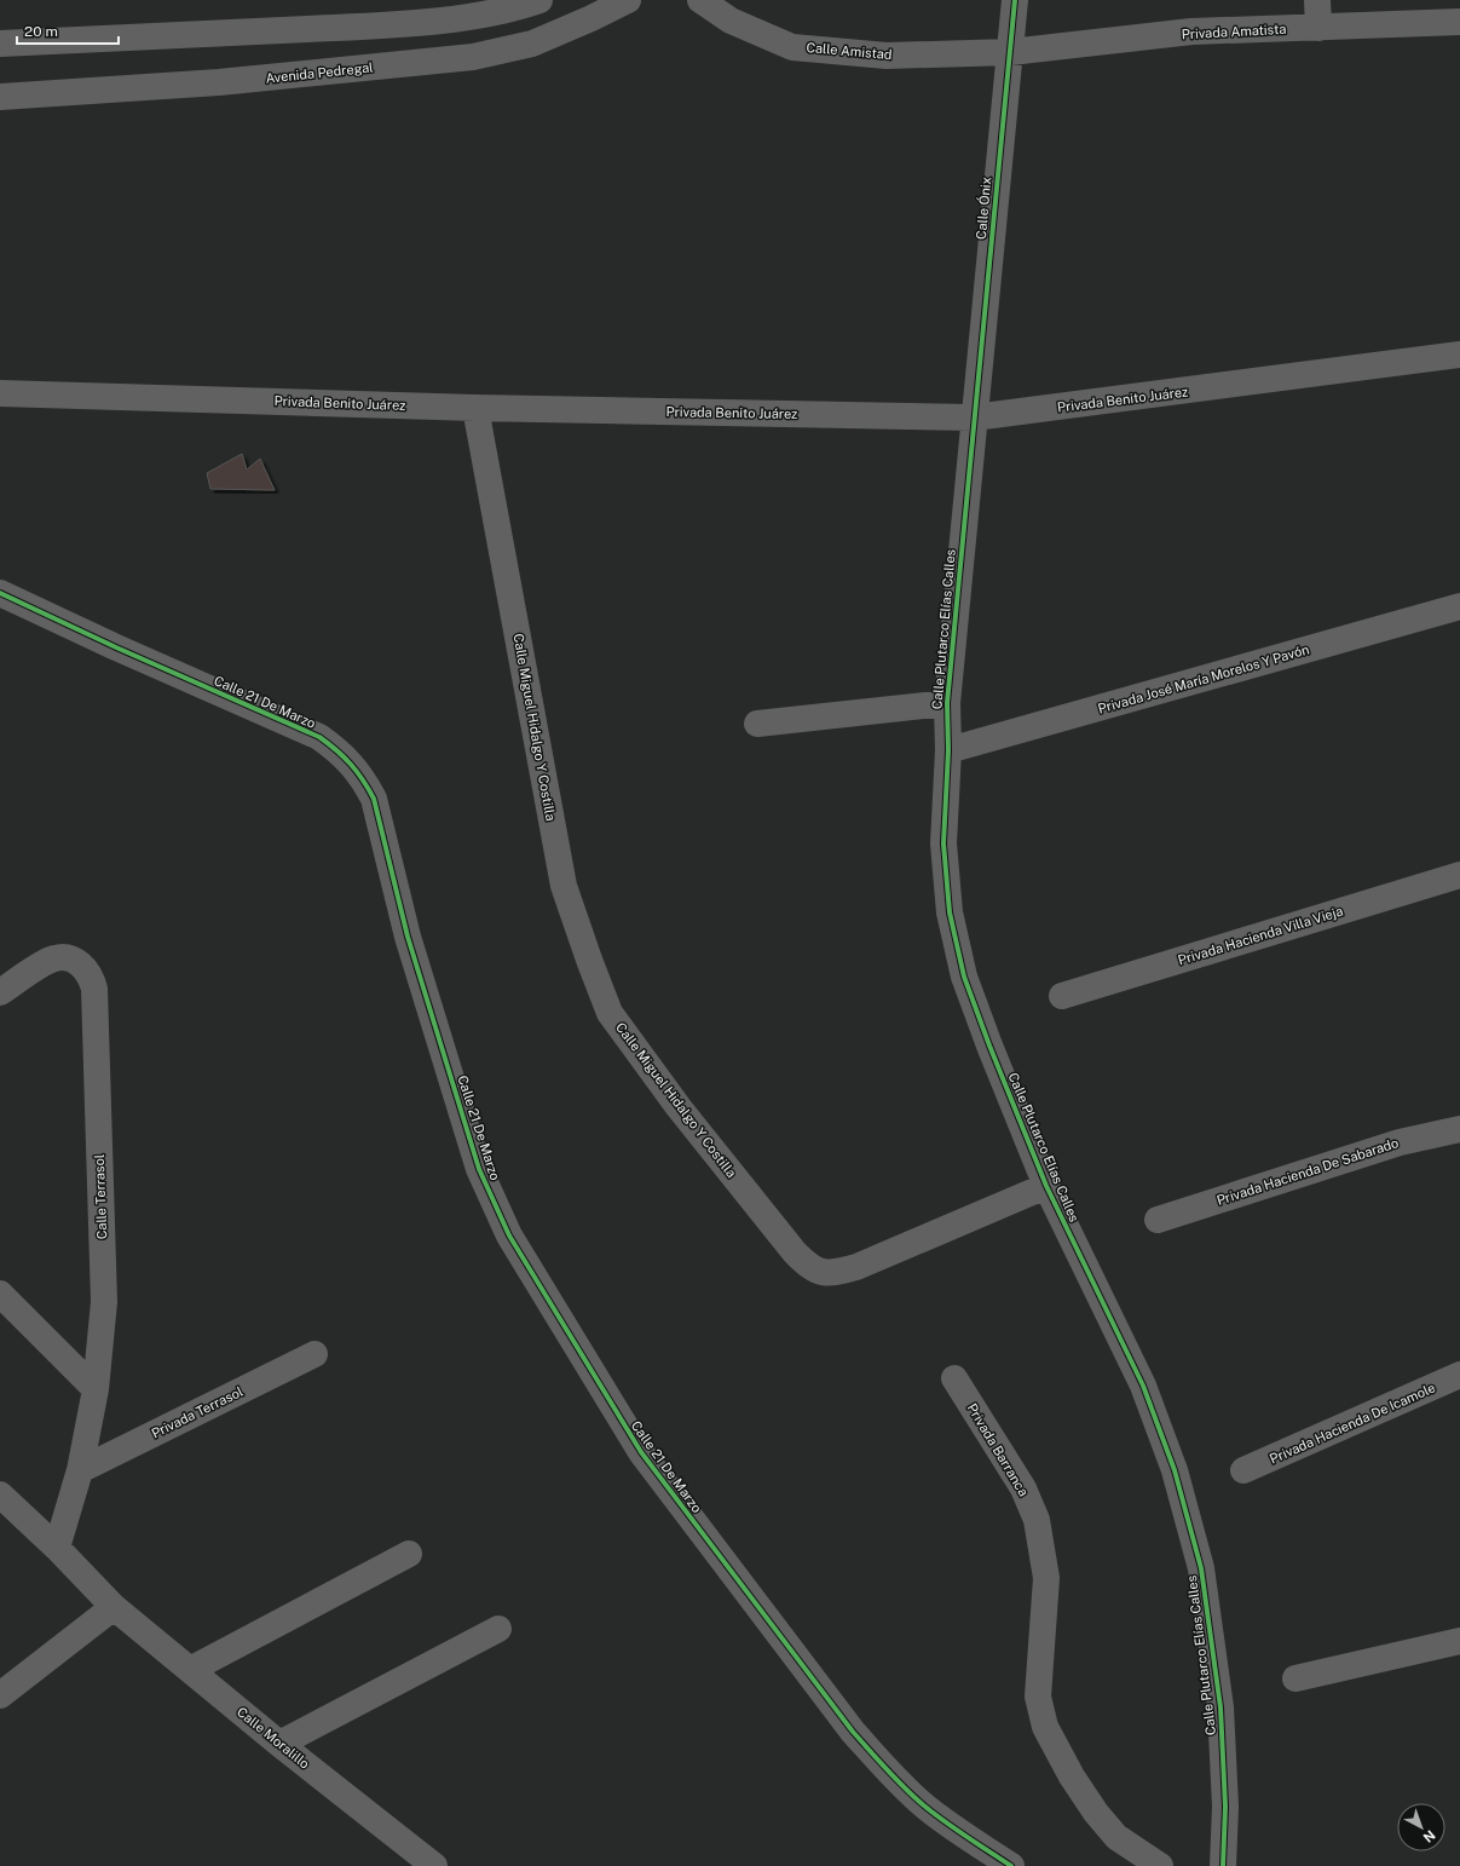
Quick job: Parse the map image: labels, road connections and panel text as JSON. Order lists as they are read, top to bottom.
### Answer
{
  "streets": {
    "street": [
      "Privada Amatista",
      "Calle Amistad",
      "Avenida Pedregal",
      "Calle Ónix",
      "Privada Benito Juárez",
      "Calle Plutarco Elías Calles",
      "Privada José María Morelos Y Pavón",
      "Calle 21 De Marzo",
      "Calle Miguel Hidalgo Y Costilla",
      "Privada Hacienda Villa Vieja",
      "Privada Hacienda De Sabarado",
      "Calle Terrasol",
      "Privada Terrasol",
      "Privada Hacienda De Icamole",
      "Privada Barranca",
      "Calle Moralillo"
    ]
  },
  "crossings": [
    ["Privada Amatista", "Calle Amistad"],
    ["Privada Amatista", "Calle Ónix"],
    ["Calle Amistad", "Calle Ónix"],
    ["Calle Ónix", "Privada Benito Juárez"],
    ["Calle Ónix", "Calle Plutarco Elías Calles"],
    ["Privada Benito Juárez", "Calle Plutarco Elías Calles"],
    ["Privada Benito Juárez", "Calle Miguel Hidalgo Y Costilla"],
    ["Calle Plutarco Elías Calles", "Privada José María Morelos Y Pavón"],
    ["Calle Plutarco Elías Calles", "Calle Miguel Hidalgo Y Costilla"]
  ],
  "scale_bar": "20 m",
  "north": "bottom right"
}
